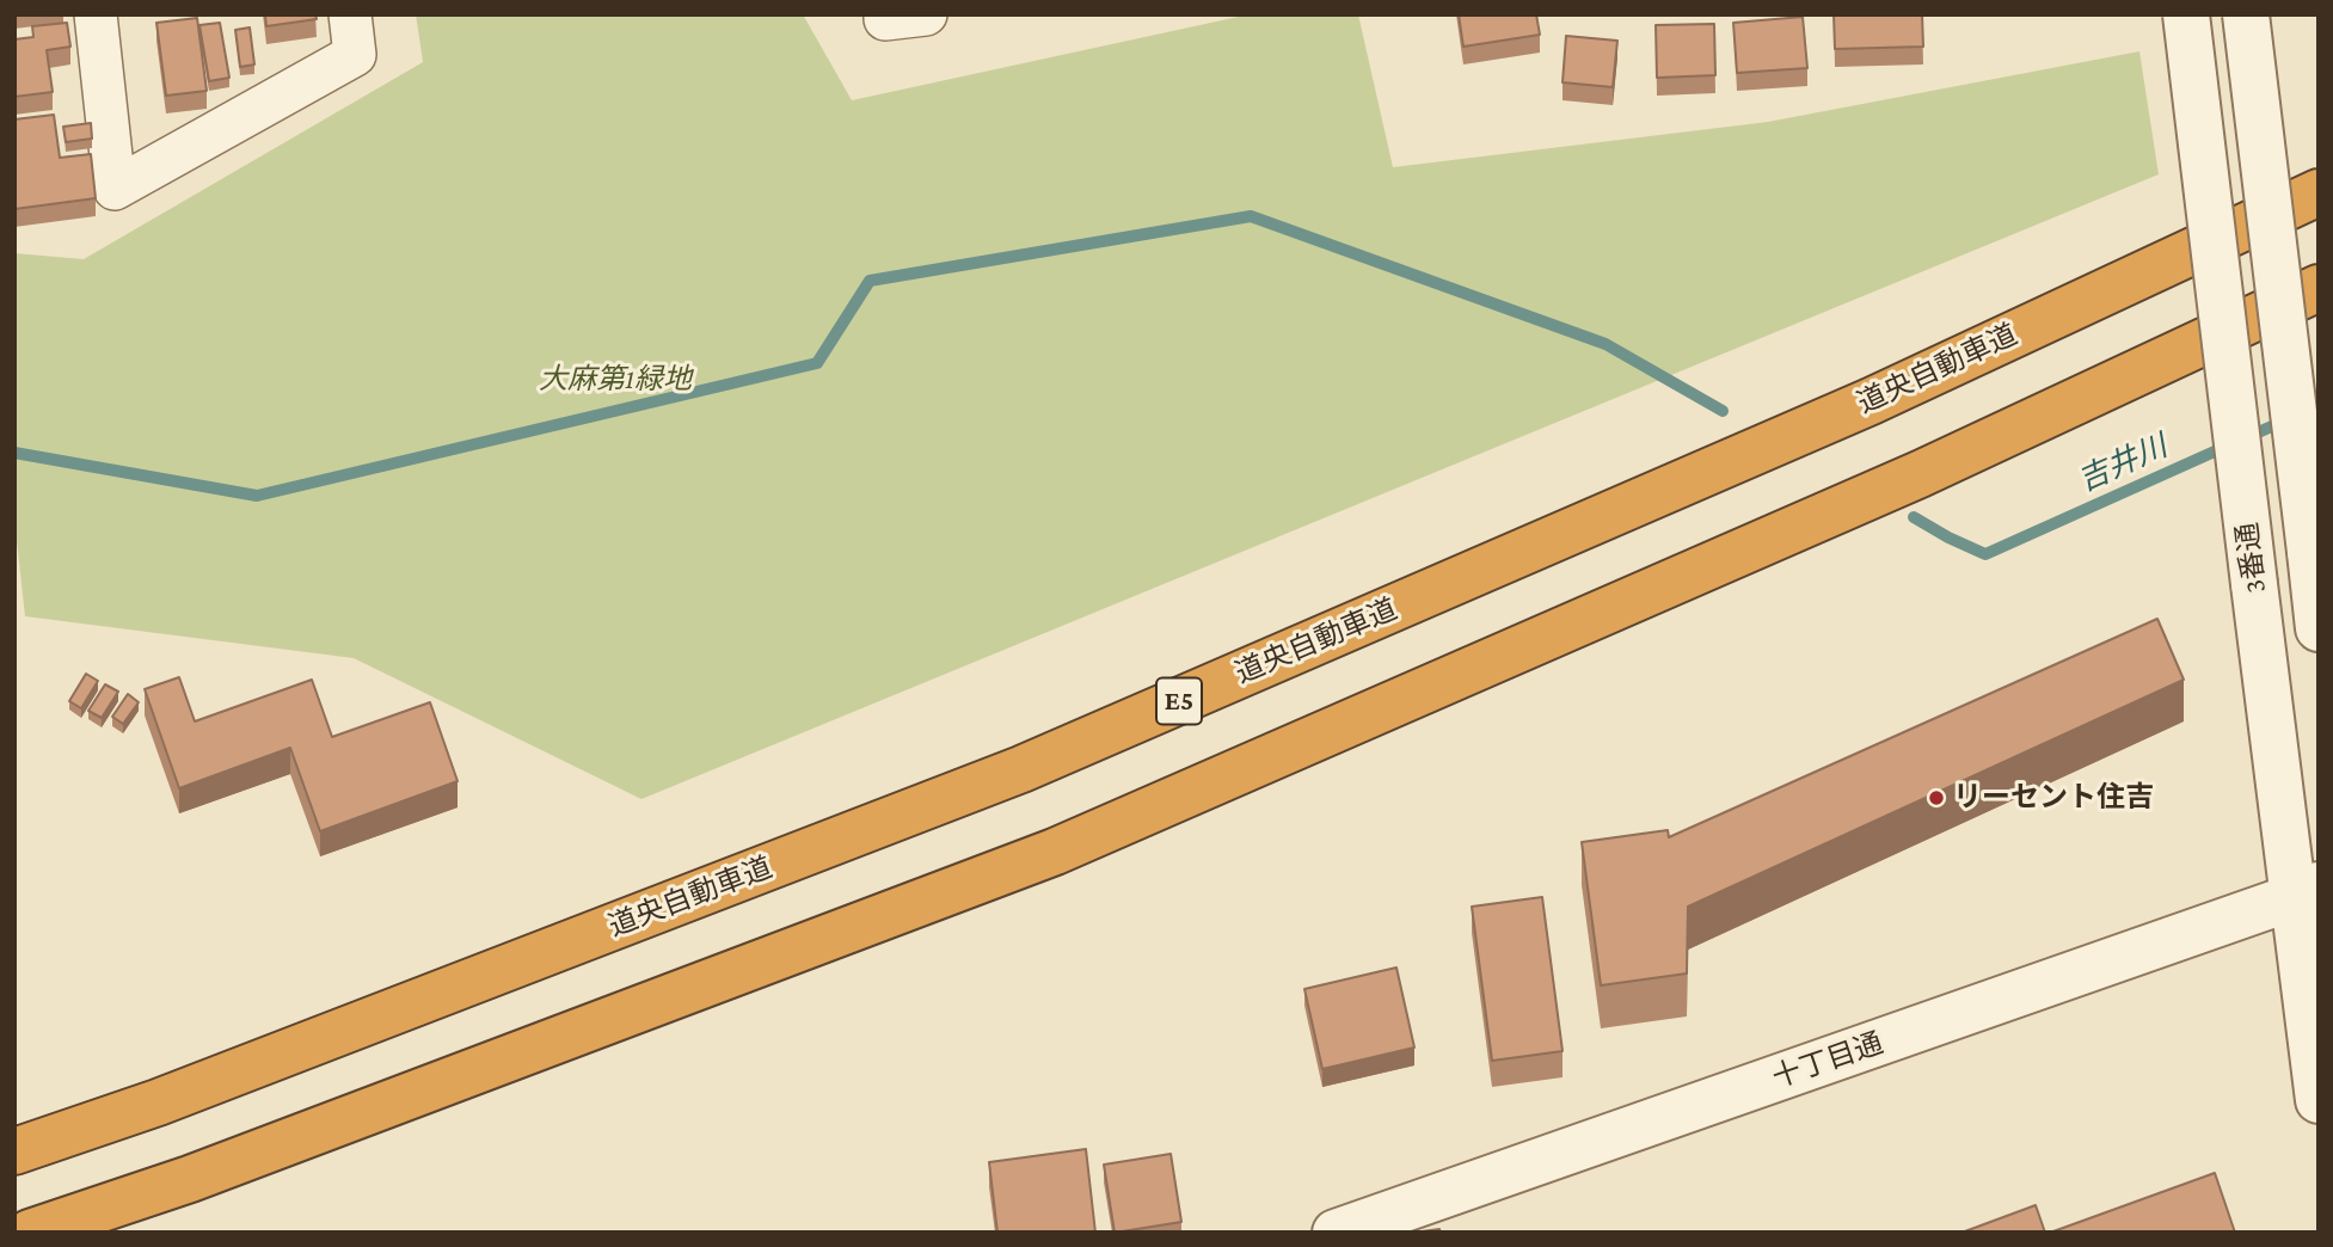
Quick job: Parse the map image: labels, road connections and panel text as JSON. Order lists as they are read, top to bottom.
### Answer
{
  "streets": {
    "highway": ["道央自動車道", "E5"],
    "street": ["3番通", "十丁目通"]
  },
  "crossings": [
    ["3番通", "十丁目通"]
  ],
  "water": ["吉井川"],
  "parks": ["大麻第1緑地"],
  "places": ["リーセント住吉"]
}
